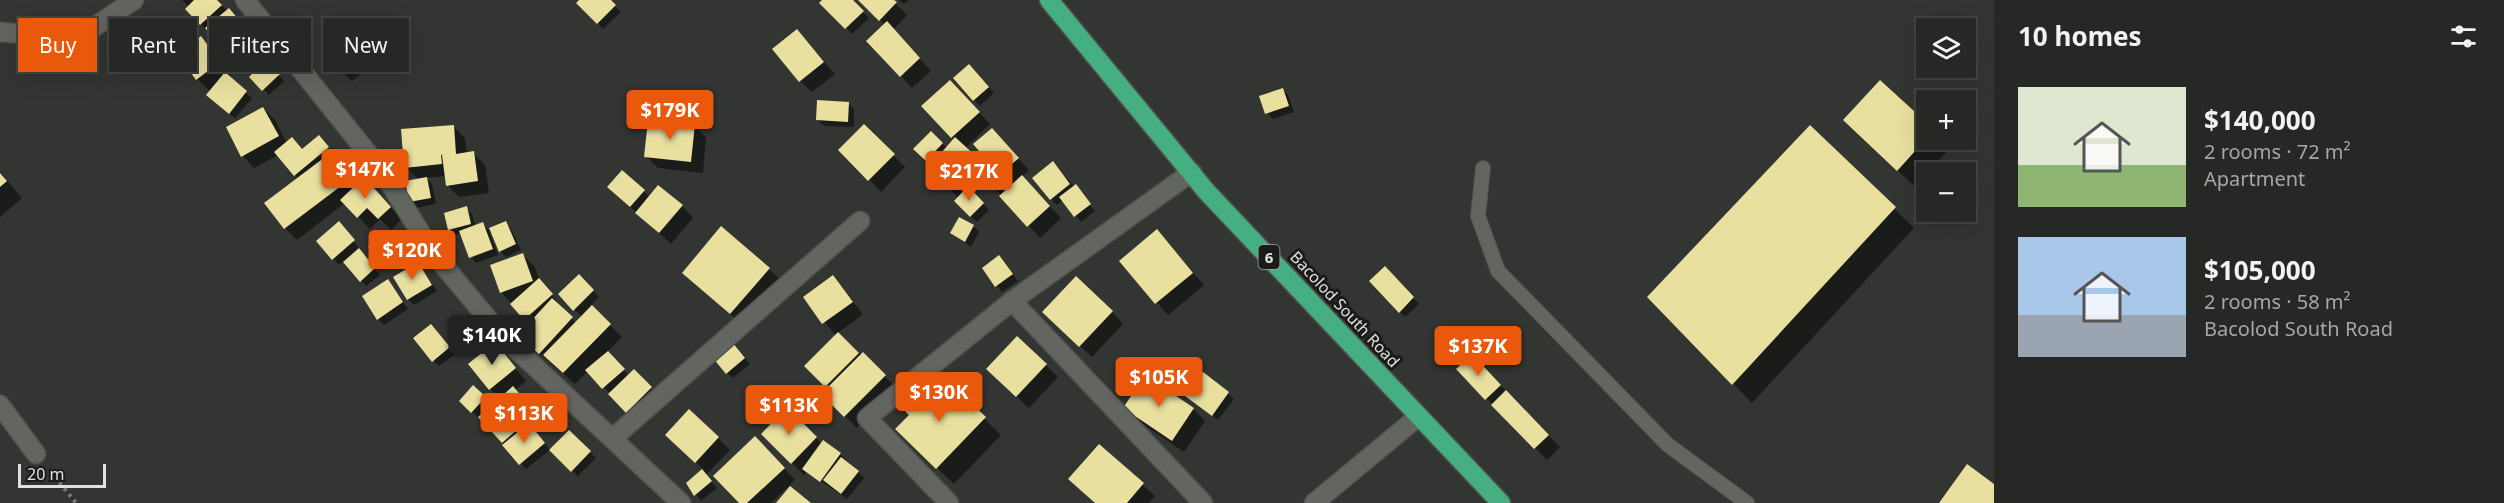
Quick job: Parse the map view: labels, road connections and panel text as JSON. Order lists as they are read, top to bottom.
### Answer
{
  "streets": {
    "highway": ["6", "Bacolod South Road"]
  },
  "scale_bar": "20 m",
  "page": {
    "heading": "10 homes",
    "map_buttons": ["+", "−"],
    "chip": [
      "Buy",
      "Rent",
      "Filters",
      "New"
    ],
    "list": [
      {
        "name": "$140,000",
        "note": "2 rooms · 72 m² · Apartment"
      },
      {
        "name": "$105,000",
        "note": "2 rooms · 58 m² · Bacolod South Road"
      }
    ],
    "price": [
      "$179K",
      "$147K",
      "$217K",
      "$120K",
      "$140K",
      "$137K",
      "$105K",
      "$130K",
      "$113K",
      "$113K"
    ],
    "scale": "20 m"
  }
}
